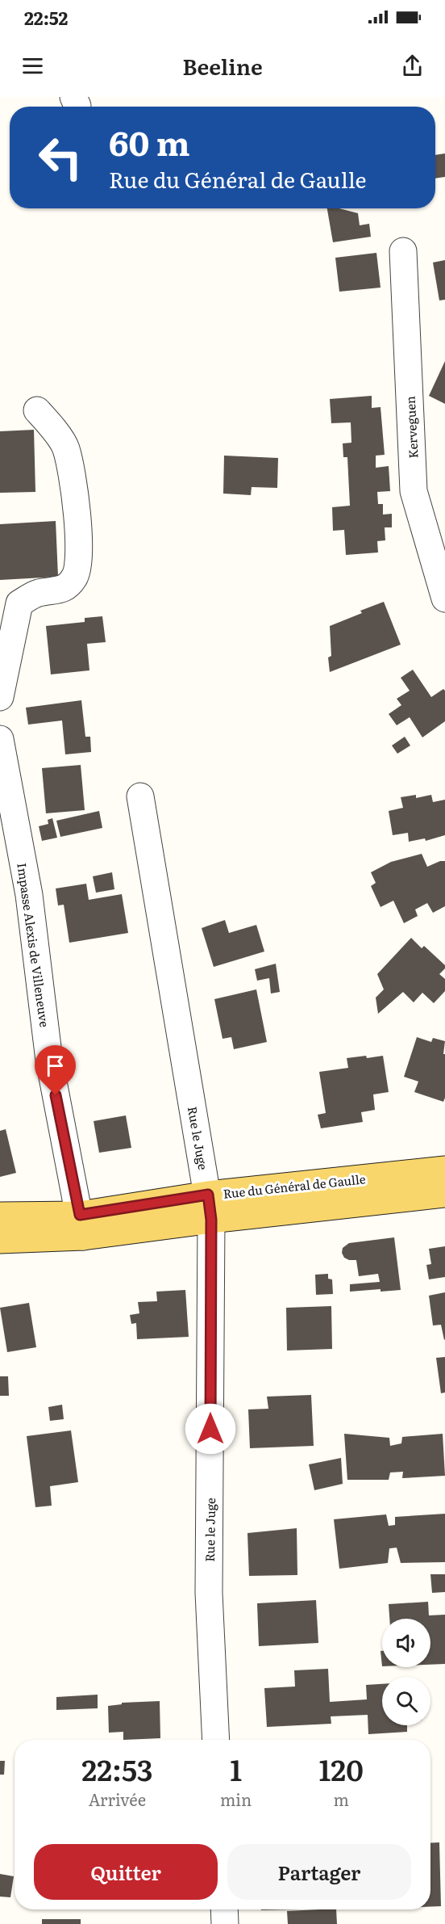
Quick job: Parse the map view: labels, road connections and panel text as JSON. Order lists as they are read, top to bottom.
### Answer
{
  "streets": {
    "main road": ["Rue du Général de Gaulle"],
    "street": ["Kerveguen", "Impasse Alexis de Villeneuve", "Rue le Juge"]
  },
  "crossings": [
    ["Impasse Alexis de Villeneuve", "Rue du Général de Gaulle"],
    ["Rue le Juge", "Rue du Général de Gaulle"]
  ],
  "page": {
    "status": "22:52",
    "header": "Beeline",
    "turn": ["60 m", "Rue du Général de Gaulle"],
    "eta": [
      "22:53",
      "Arrivée",
      "1",
      "min",
      "120",
      "m"
    ],
    "buttons": ["Quitter", "Partager"]
  }
}
